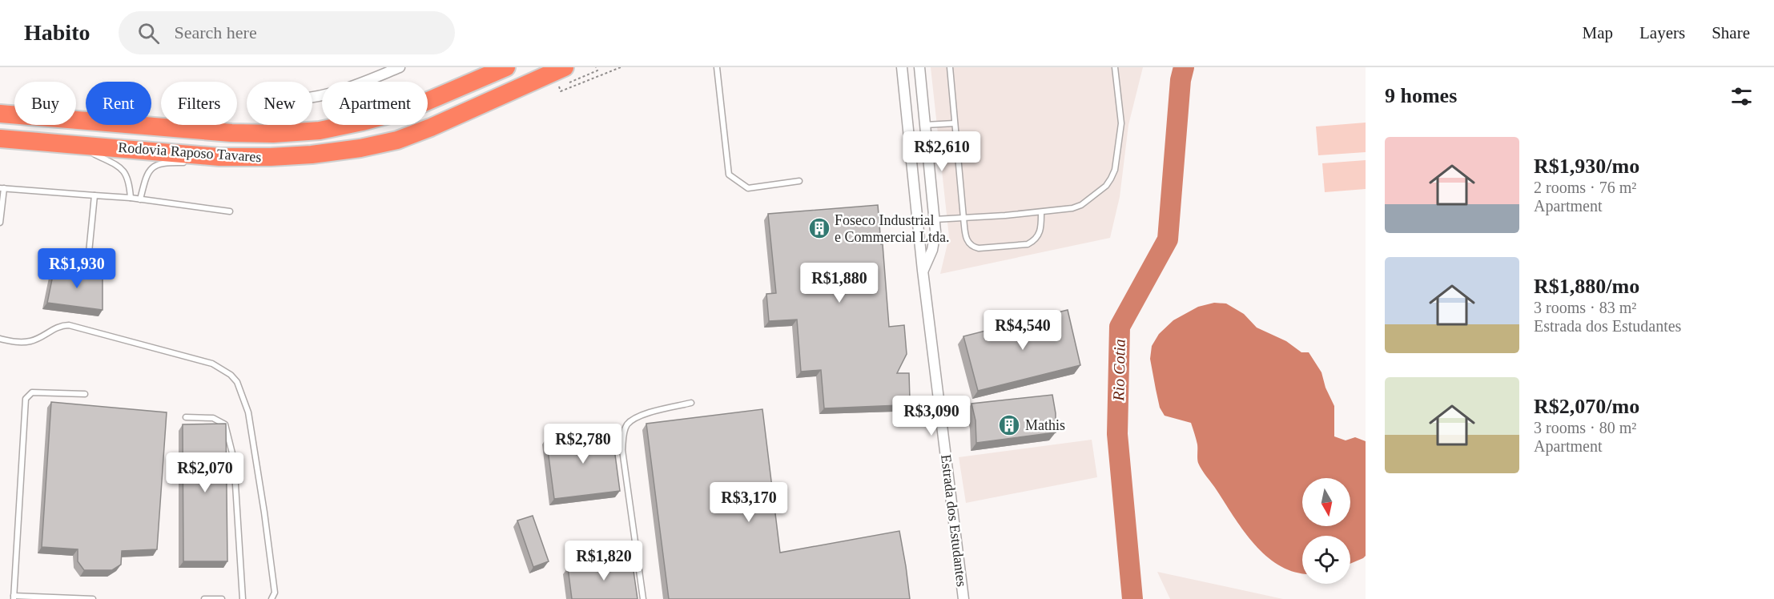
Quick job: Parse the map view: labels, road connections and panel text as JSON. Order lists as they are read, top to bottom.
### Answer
{
  "streets": {
    "highway": ["Rodovia Raposo Tavares"],
    "street": ["Estrada dos Estudantes"]
  },
  "water": ["Rio Cotia"],
  "places": {
    "building": ["Foseco Industrial e Commercial Ltda.", "Mathis"]
  },
  "north": "bottom",
  "page": {
    "header": "Habito",
    "search": "Search here",
    "nav": ["Map", "Layers", "Share"],
    "heading": "9 homes",
    "chip": [
      "Buy",
      "Rent",
      "Filters",
      "New",
      "Apartment"
    ],
    "list": [
      {
        "name": "R$1,930/mo",
        "note": "2 rooms · 76 m² · Apartment"
      },
      {
        "name": "R$1,880/mo",
        "note": "3 rooms · 83 m² · Estrada dos Estudantes"
      },
      {
        "name": "R$2,070/mo",
        "note": "3 rooms · 80 m² · Apartment"
      }
    ],
    "price": [
      "R$2,610",
      "R$1,930",
      "R$1,880",
      "R$4,540",
      "R$3,090",
      "R$2,780",
      "R$2,070",
      "R$3,170",
      "R$1,820"
    ]
  }
}
